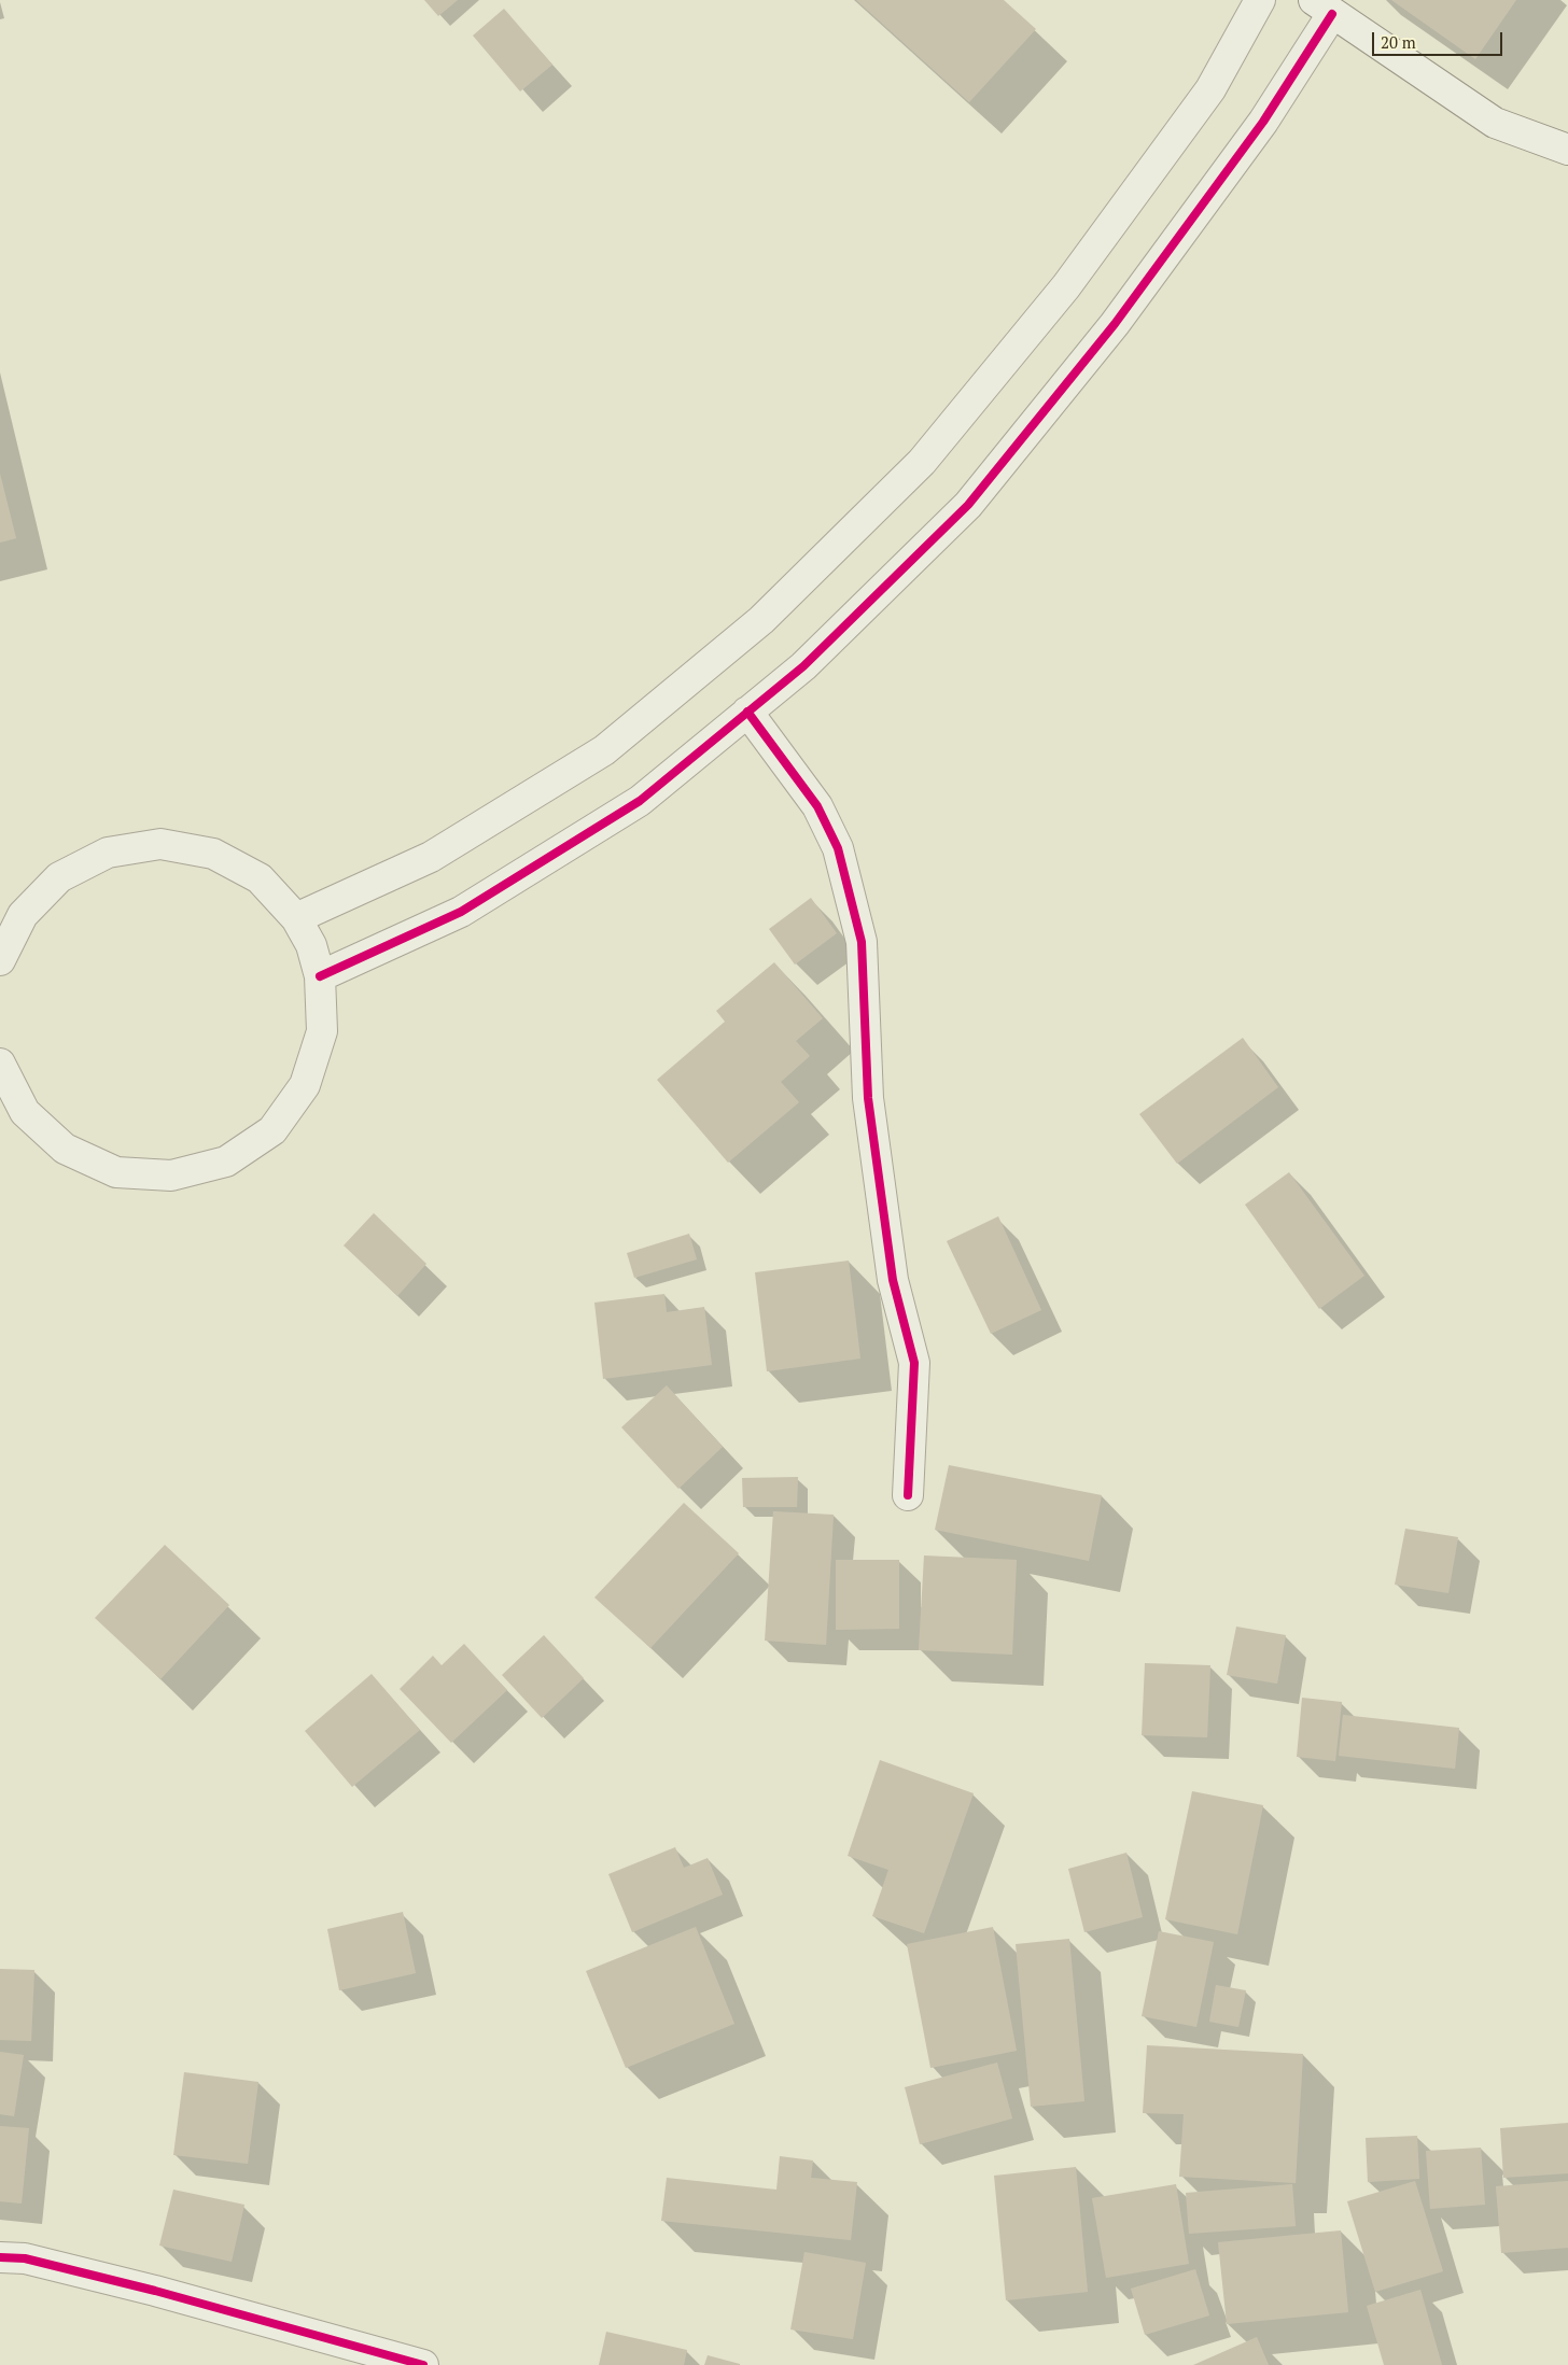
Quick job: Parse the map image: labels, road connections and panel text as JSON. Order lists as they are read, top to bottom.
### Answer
{
  "scale_bar": "20 m"
}
